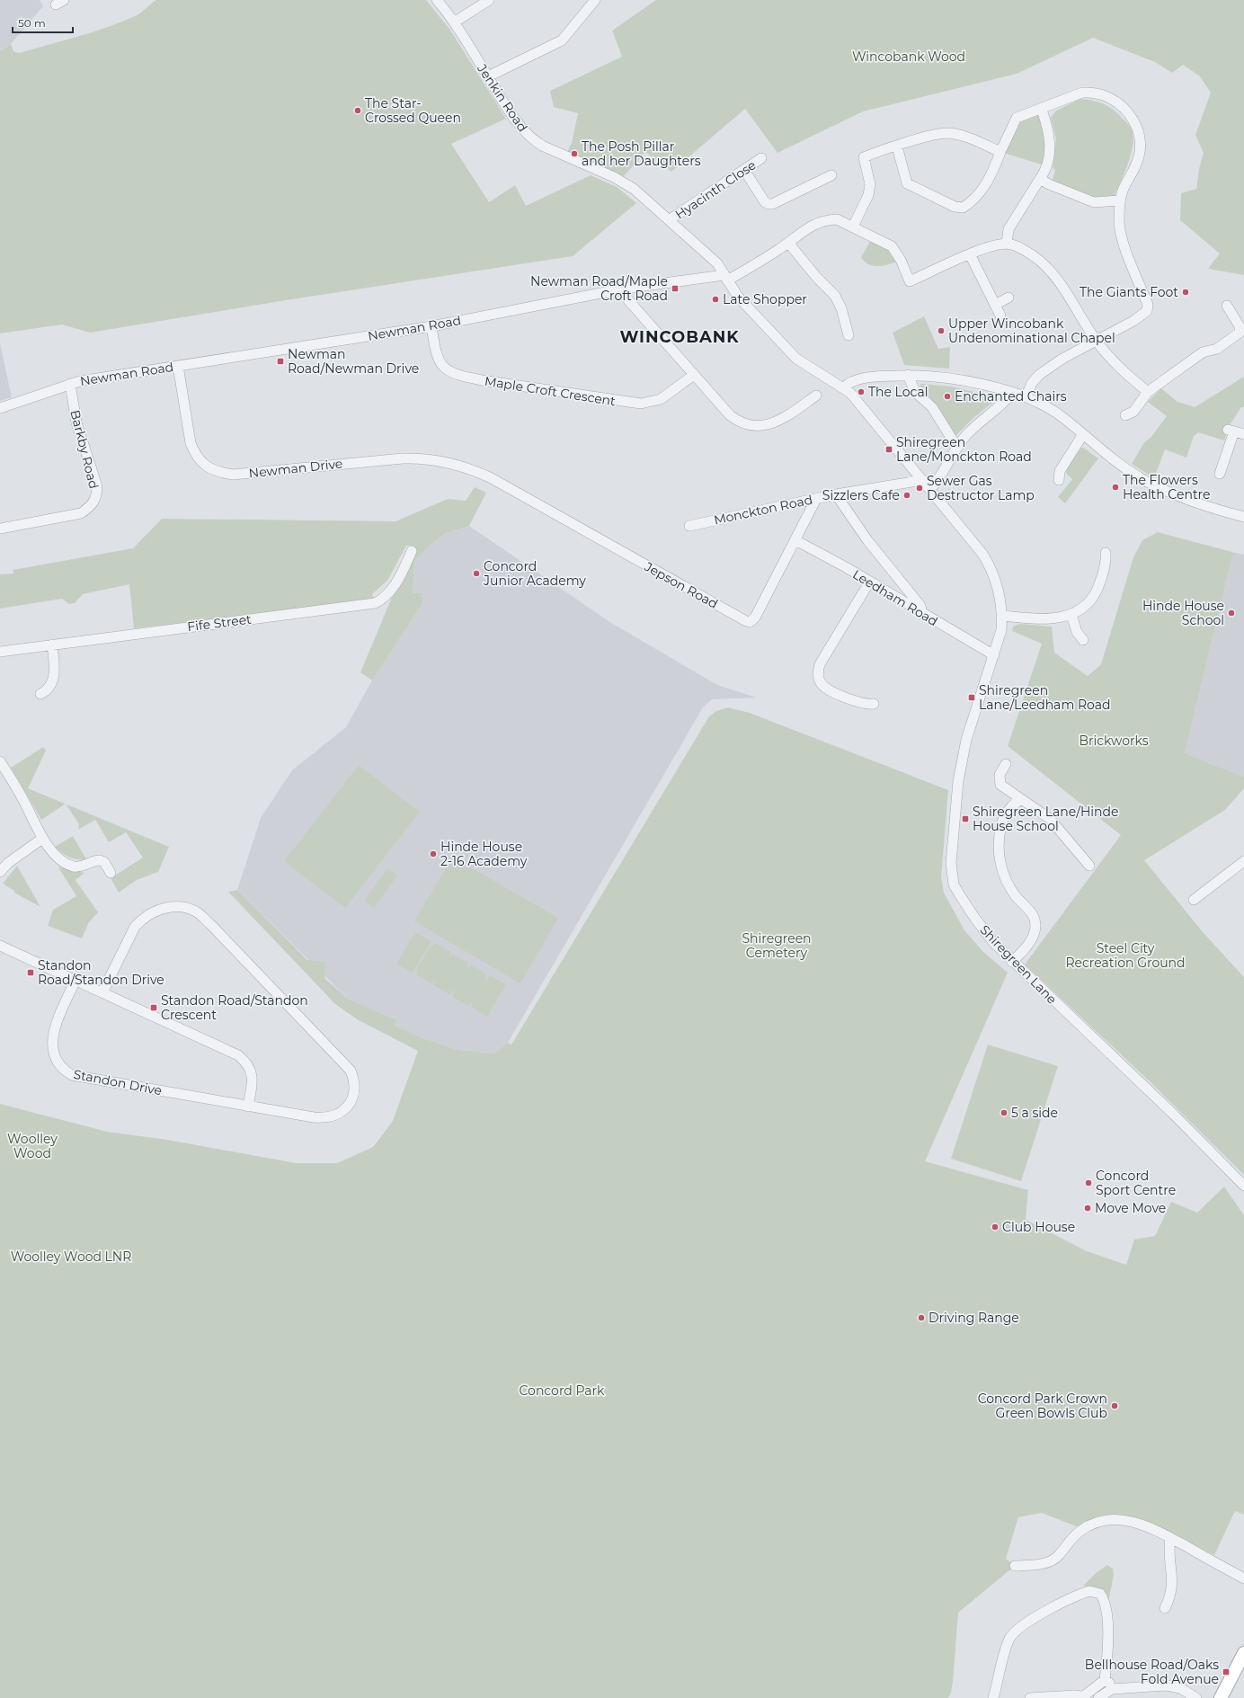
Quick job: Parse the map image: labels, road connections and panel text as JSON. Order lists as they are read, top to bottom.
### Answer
{
  "streets": {
    "street": [
      "Jenkin Road",
      "Hyacinth Close",
      "Newman Road",
      "Maple Croft Crescent",
      "Barkby Road",
      "Newman Drive",
      "Monckton Road",
      "Jepson Road",
      "Leedham Road",
      "Fife Street",
      "Shiregreen Lane",
      "Standon Drive"
    ]
  },
  "crossings": [
    ["Jenkin Road", "Hyacinth Close"],
    ["Jenkin Road", "Newman Road"],
    ["Jenkin Road", "Shiregreen Lane"],
    ["Newman Road", "Maple Croft Crescent"],
    ["Newman Road", "Barkby Road"],
    ["Newman Road", "Newman Drive"],
    ["Newman Drive", "Jepson Road"],
    ["Monckton Road", "Jepson Road"],
    ["Monckton Road", "Shiregreen Lane"],
    ["Jepson Road", "Leedham Road"],
    ["Leedham Road", "Shiregreen Lane"]
  ],
  "districts": ["WINCOBANK"],
  "parks": [
    "Wincobank Wood",
    "Brickworks",
    "Shiregreen Cemetery",
    "Steel City Recreation Ground",
    "Woolley Wood",
    "Woolley Wood LNR",
    "Concord Park"
  ],
  "places": {
    "other": [
      "The Star- Crossed Queen",
      "The Posh Pillar and her Daughters",
      "The Giants Foot",
      "Late Shopper",
      "Upper Wincobank Undenominational Chapel",
      "The Local",
      "Enchanted Chairs",
      "The Flowers Health Centre",
      "Sewer Gas Destructor Lamp",
      "Sizzlers Cafe",
      "Concord Junior Academy",
      "Hinde House School",
      "Hinde House 2-16 Academy",
      "5 a side",
      "Concord Sport Centre",
      "Move Move",
      "Club House",
      "Driving Range",
      "Concord Park Crown Green Bowls Club"
    ],
    "transit": [
      "Newman Road/Maple Croft Road",
      "Newman Road/Newman Drive",
      "Shiregreen Lane/Monckton Road",
      "Shiregreen Lane/Leedham Road",
      "Shiregreen Lane/Hinde House School",
      "Standon Road/Standon Drive",
      "Standon Road/Standon Crescent",
      "Bellhouse Road/Oaks Fold Avenue"
    ]
  },
  "scale_bar": "50 m"
}
